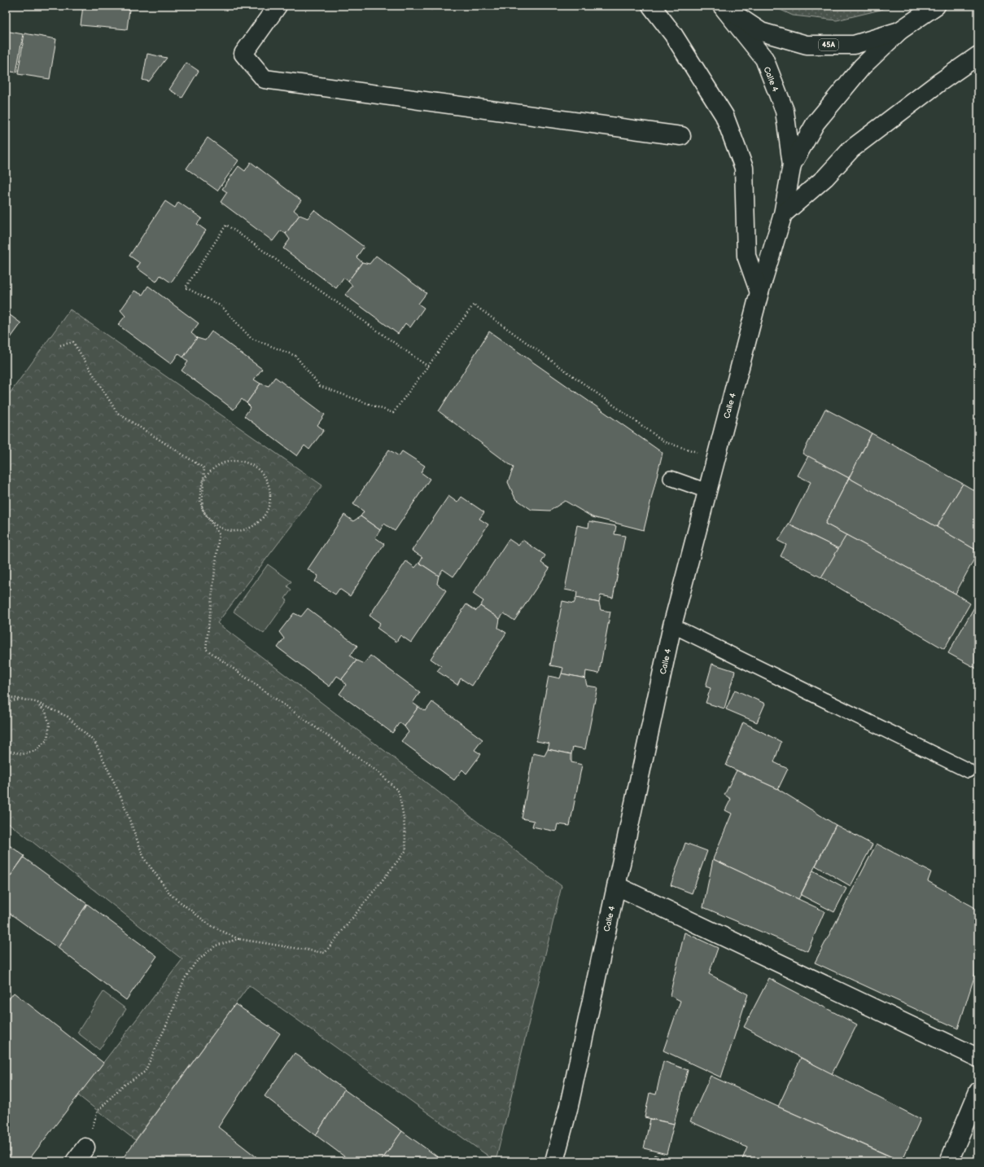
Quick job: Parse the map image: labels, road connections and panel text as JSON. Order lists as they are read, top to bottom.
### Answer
{
  "streets": {
    "main road": ["45A", "Calle 4"]
  },
  "crossings": [
    ["45A", "Calle 4"]
  ]
}
